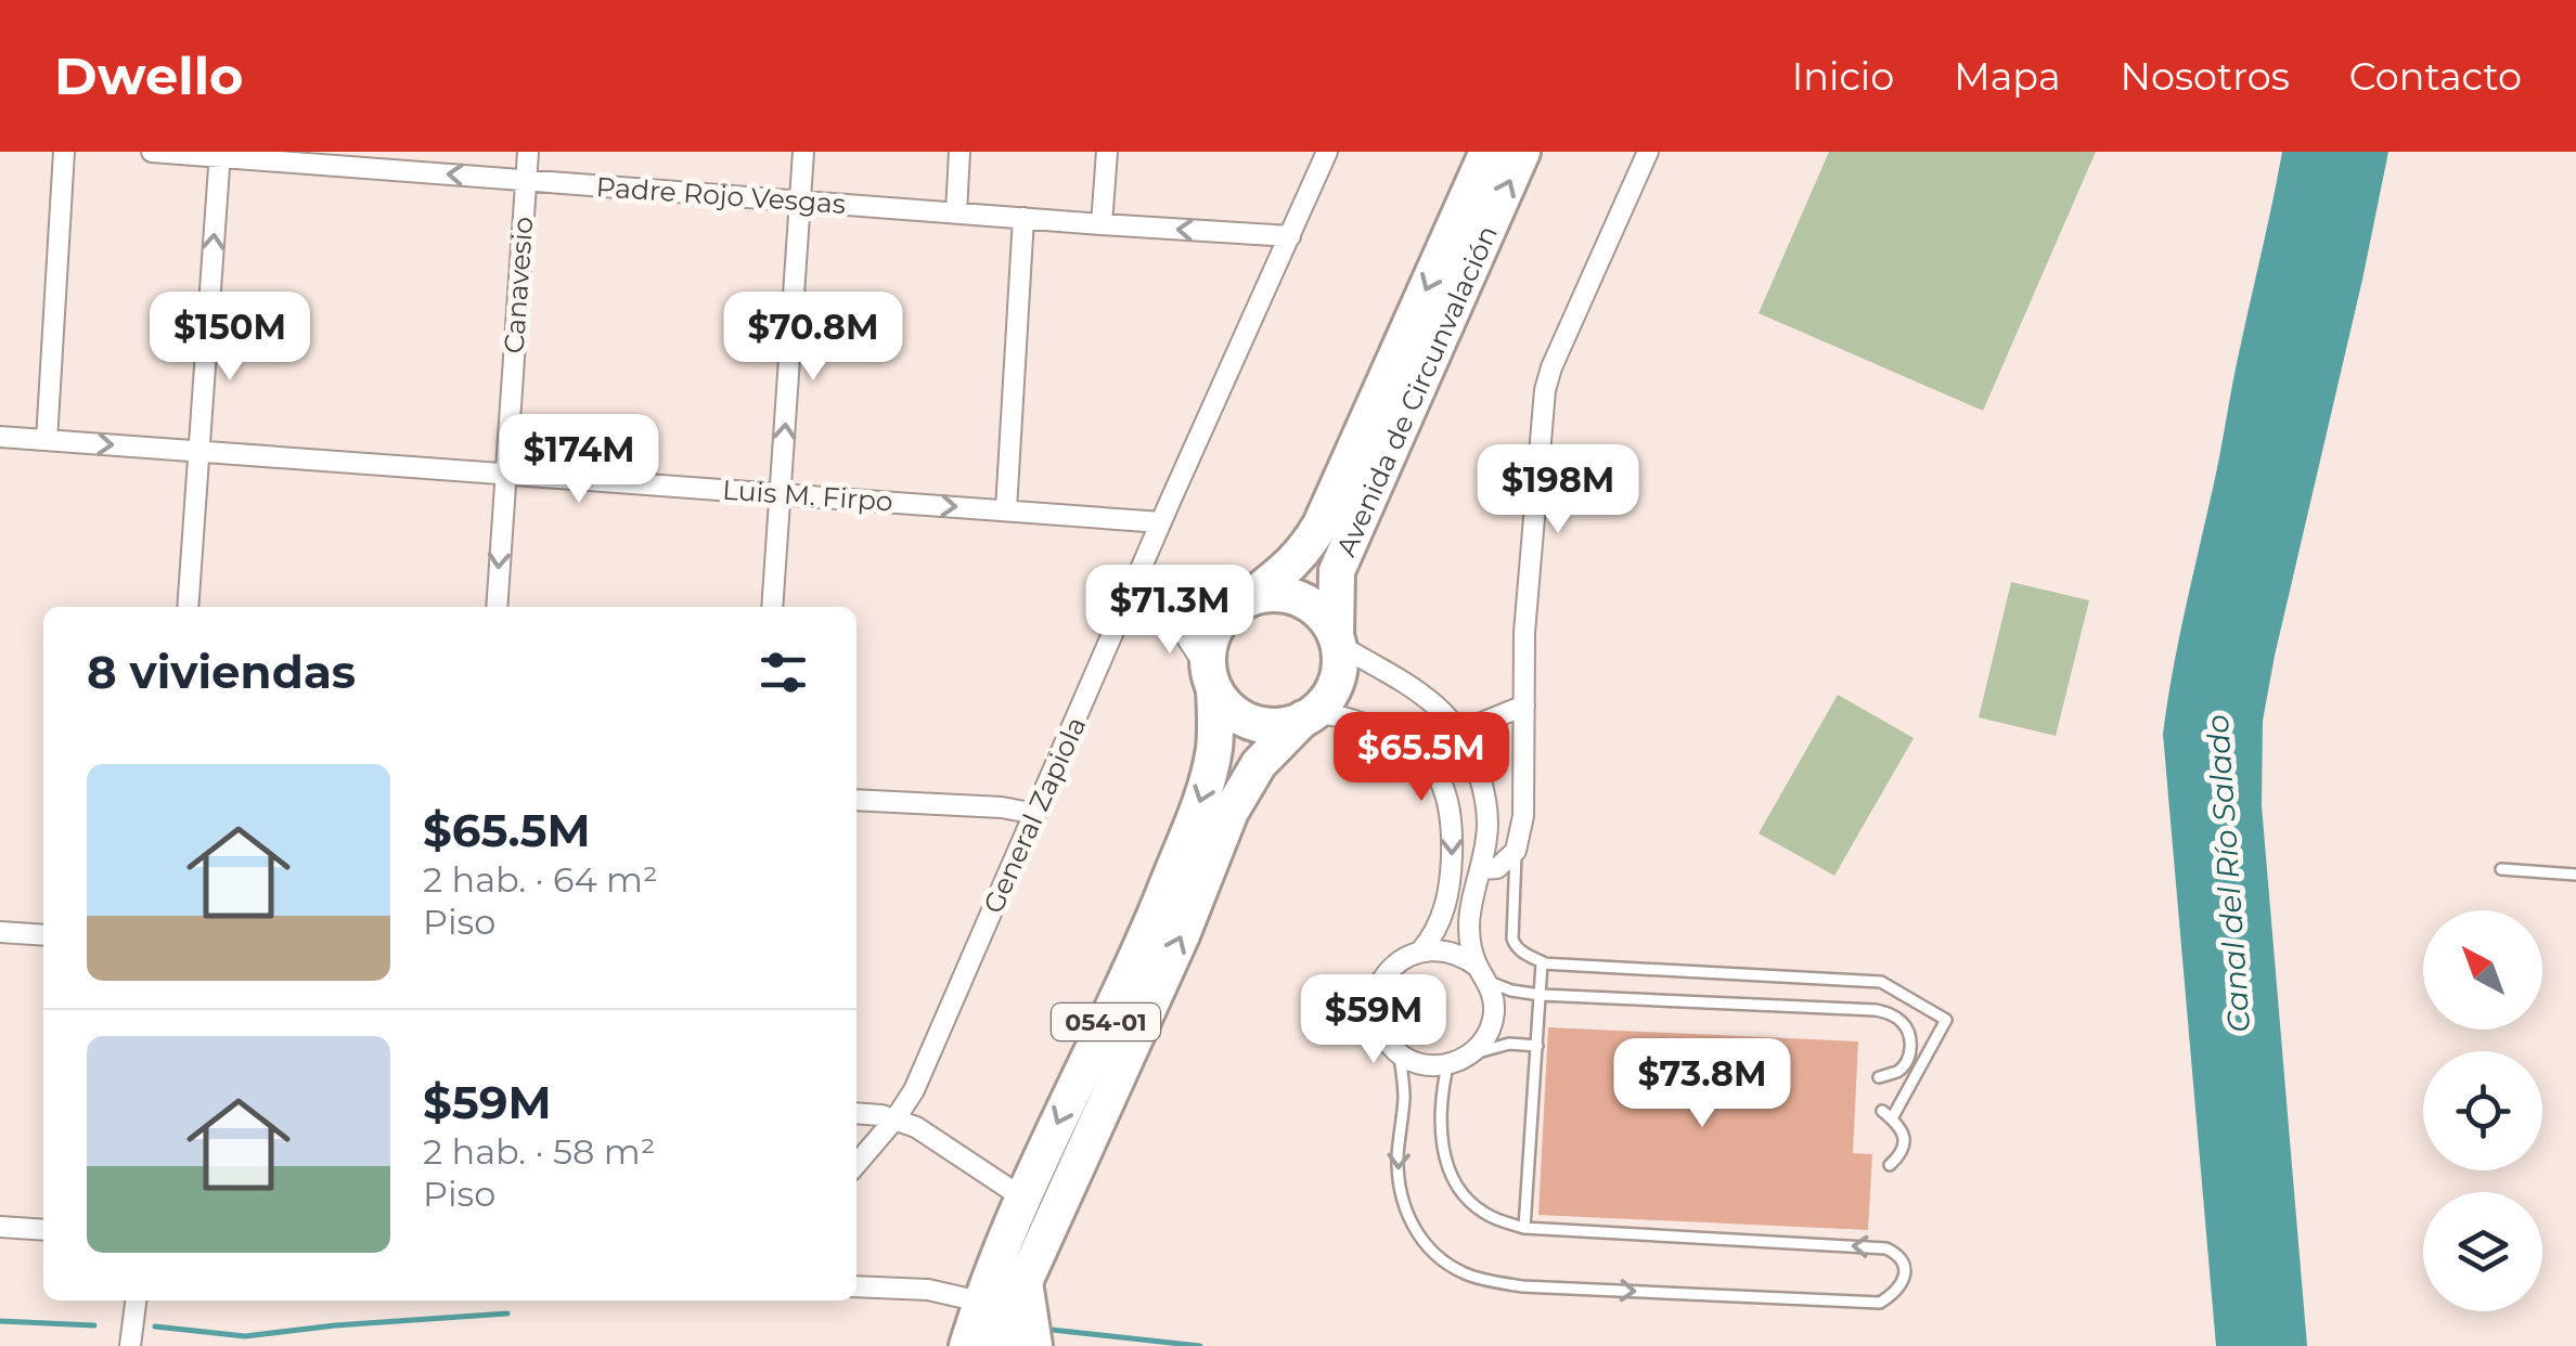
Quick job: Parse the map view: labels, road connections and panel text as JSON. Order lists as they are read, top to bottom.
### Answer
{
  "streets": {
    "highway": ["Avenida de Circunvalación", "054-01"],
    "street": [
      "Padre Rojo Vesgas",
      "Canavesio",
      "Luis M. Firpo",
      "General Zapiola"
    ]
  },
  "crossings": [
    ["Padre Rojo Vesgas", "Canavesio"],
    ["Padre Rojo Vesgas", "General Zapiola"],
    ["Canavesio", "Luis M. Firpo"],
    ["Luis M. Firpo", "General Zapiola"]
  ],
  "one_way": ["Padre Rojo Vesgas"],
  "water": ["Canal del Río Salado"],
  "north": "top left",
  "page": {
    "header": "Dwello",
    "nav": [
      "Inicio",
      "Mapa",
      "Nosotros",
      "Contacto"
    ],
    "price": [
      "$150M",
      "$70.8M",
      "$174M",
      "$198M",
      "$71.3M",
      "$65.5M",
      "$59M",
      "$73.8M"
    ],
    "heading": "8 viviendas",
    "list": [
      {
        "name": "$65.5M",
        "note": "2 hab. · 64 m² · Piso"
      },
      {
        "name": "$59M",
        "note": "2 hab. · 58 m² · Piso"
      }
    ]
  }
}
